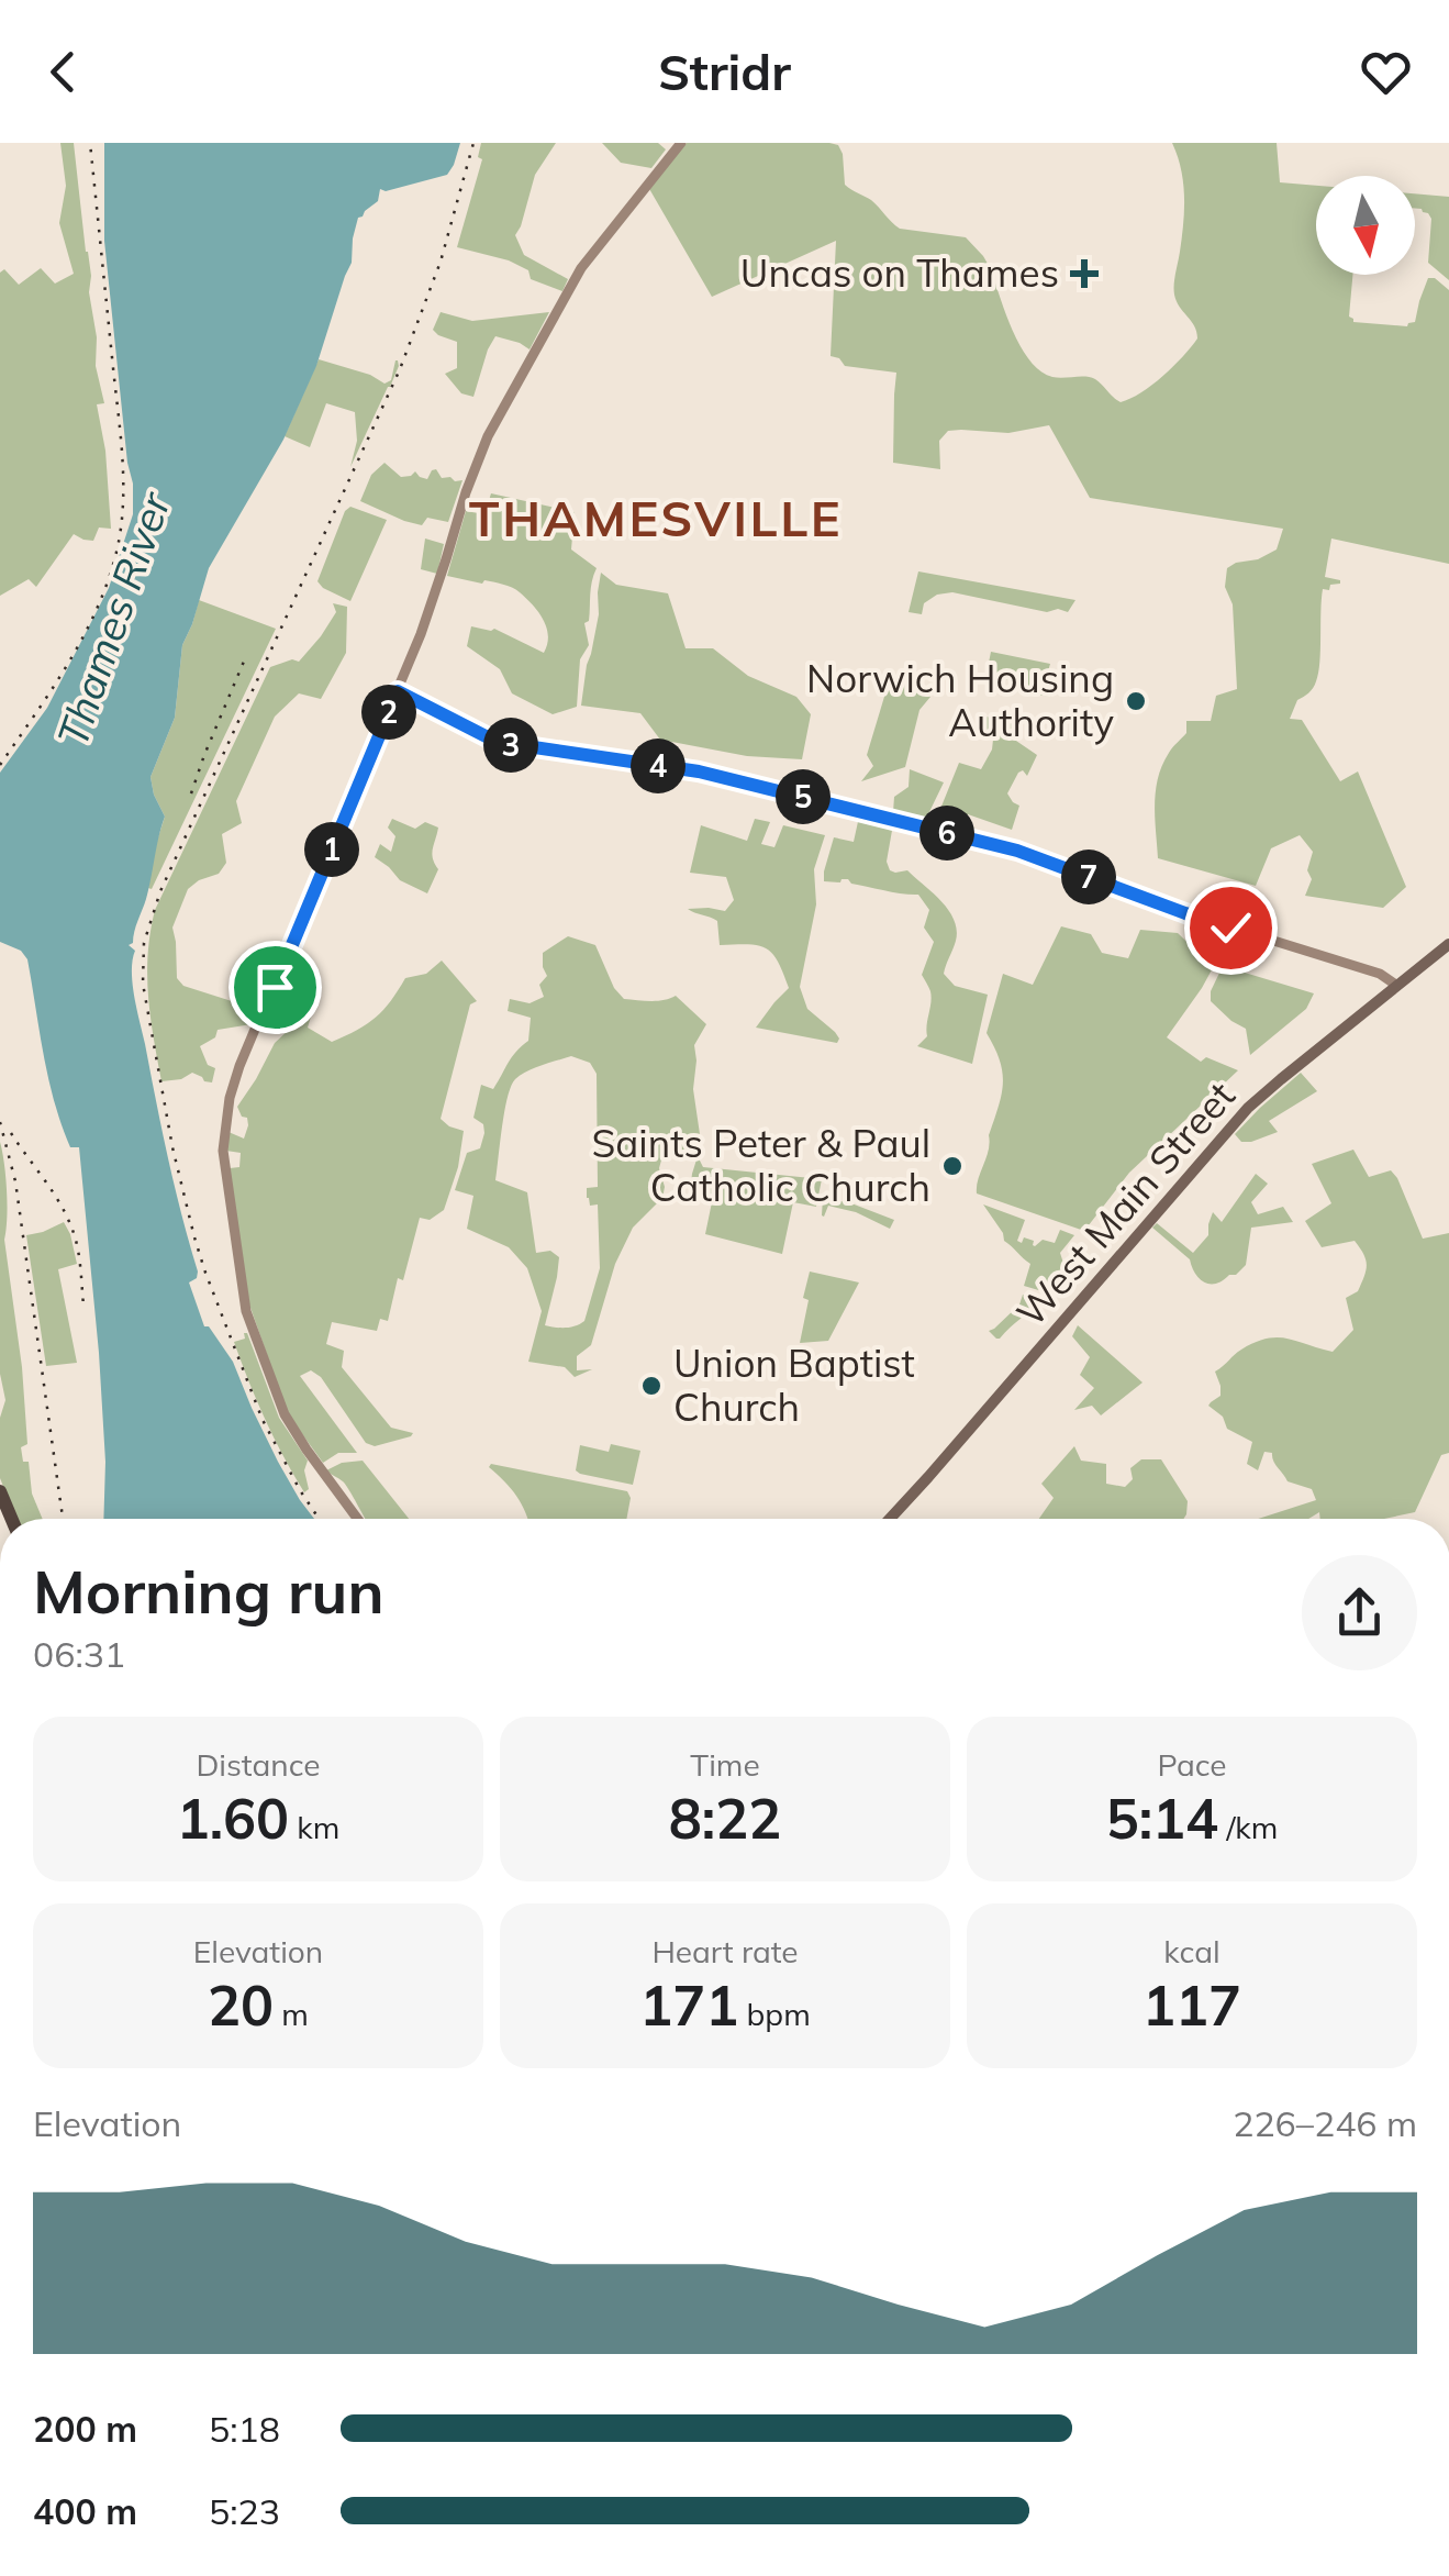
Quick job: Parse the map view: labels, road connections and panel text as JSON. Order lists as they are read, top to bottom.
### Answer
{
  "streets": {
    "main road": ["West Main Street"]
  },
  "districts": ["THAMESVILLE"],
  "water": ["Thames River"],
  "places": {
    "health": ["Uncas on Thames"],
    "other": ["Norwich Housing Authority", "Saints Peter & Paul Catholic Church", "Union Baptist Church"]
  },
  "north": "bottom",
  "page": {
    "header": "Stridr",
    "pins": [
      "2",
      "3",
      "4",
      "5",
      "6",
      "1",
      "7"
    ],
    "heading": ["Morning run", "06:31"],
    "stats": [
      ["Distance", "1.60 km"],
      ["Time", "8:22"],
      ["Pace", "5:14 /km"],
      ["Elevation", "20 m"],
      ["Heart rate", "171 bpm"],
      ["kcal", "117"]
    ],
    "chart": ["Elevation", "226–246 m"],
    "list": [
      {
        "name": "200 m",
        "note": "5:18"
      },
      {
        "name": "400 m",
        "note": "5:23"
      }
    ]
  }
}
